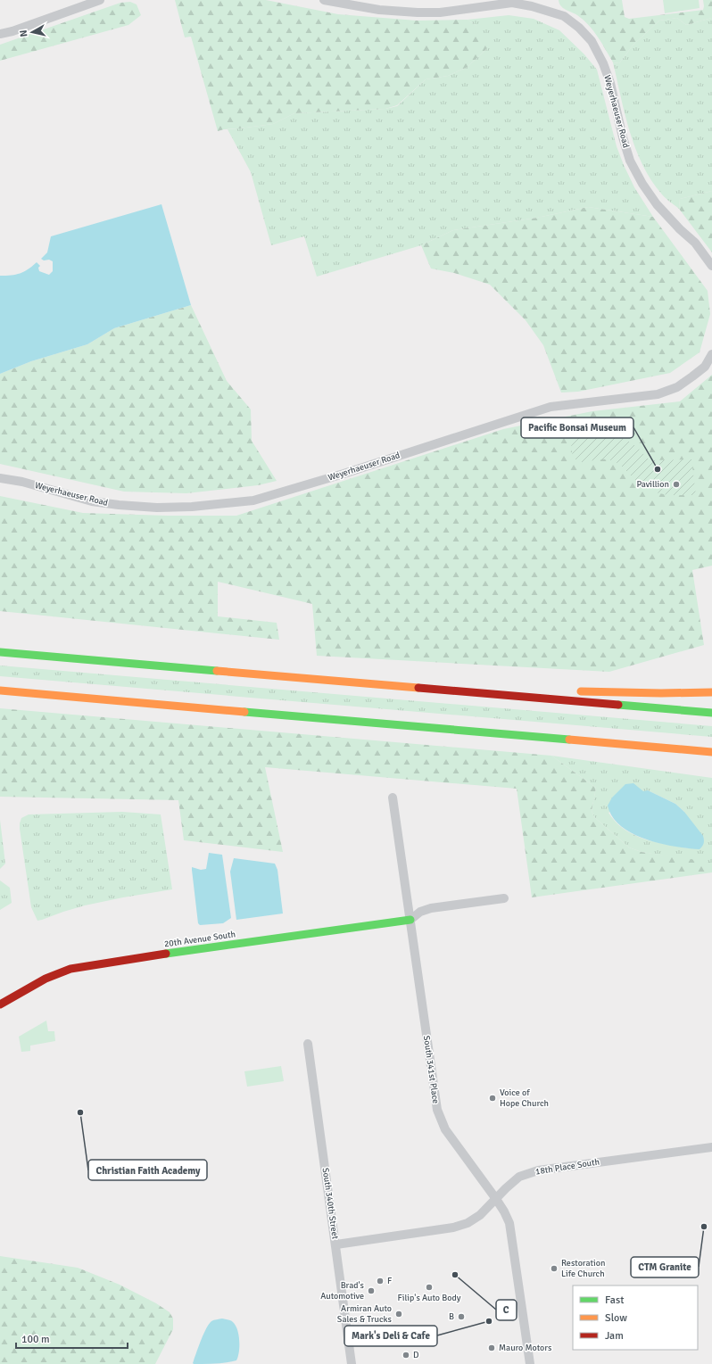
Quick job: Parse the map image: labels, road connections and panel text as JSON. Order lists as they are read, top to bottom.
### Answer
{
  "streets": {
    "main road": ["20th Avenue South"],
    "street": [
      "Weyerhaeuser Road",
      "South 341st Place",
      "18th Place South",
      "South 340th Street"
    ]
  },
  "crossings": [
    ["20th Avenue South", "South 341st Place"],
    ["South 341st Place", "18th Place South"],
    ["18th Place South", "South 340th Street"]
  ],
  "places": [
    "Pacific Bonsai Museum",
    "Pavillion",
    "Voice of Hope Church",
    "Christian Faith Academy",
    "CTM Granite",
    "Restoration Life Church",
    "C",
    "F",
    "Filip's Auto Body",
    "Brad's Automotive",
    "Armiran Auto Sales & Trucks",
    "B",
    "Mark's Deli & Cafe",
    "Mauro Motors",
    "D"
  ],
  "legend": ["Fast", "Slow", "Jam"],
  "scale_bar": "100 m",
  "north": "left"
}
